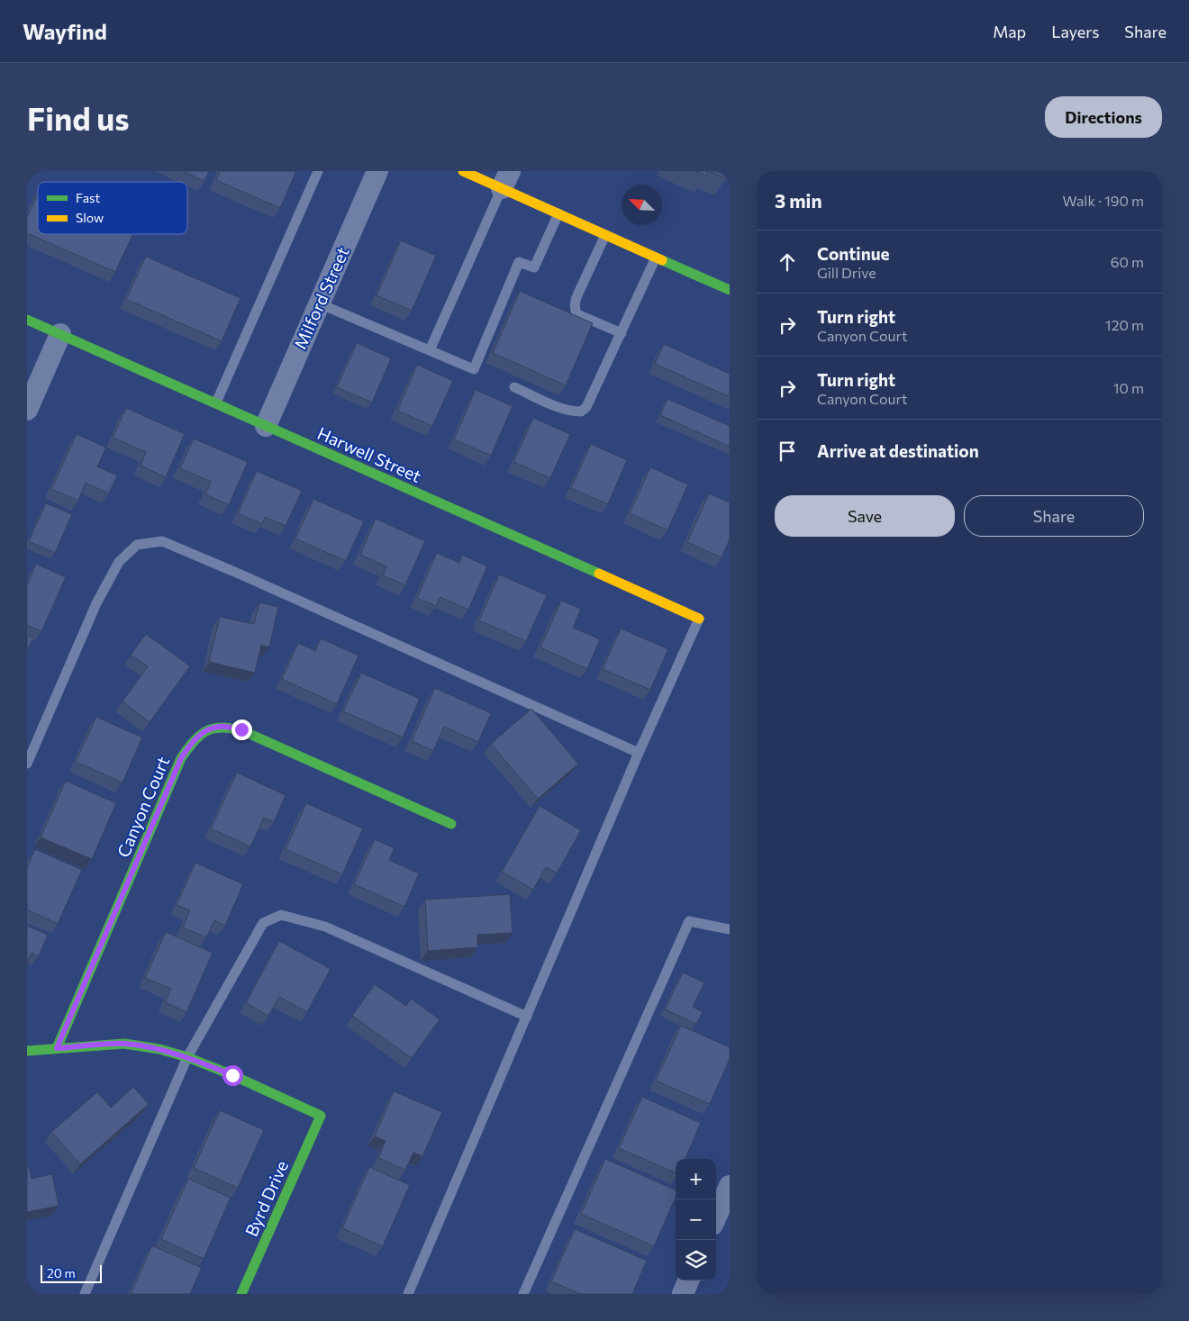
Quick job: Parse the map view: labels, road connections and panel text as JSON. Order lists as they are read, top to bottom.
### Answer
{
  "streets": {
    "street": [
      "Milford Street",
      "Harwell Street",
      "Canyon Court",
      "Byrd Drive"
    ]
  },
  "crossings": [
    ["Milford Street", "Harwell Street"]
  ],
  "legend": ["Fast", "Slow"],
  "scale_bar": "20 m",
  "north": "top left",
  "page": {
    "header": "Wayfind",
    "nav": ["Map", "Layers", "Share"],
    "buttons": [
      "Directions",
      ["Save", "Share"]
    ],
    "title": "Find us",
    "heading": ["3 min", "Walk · 190 m"],
    "list": [
      ["Continue", "Gill Drive", "60 m"],
      ["Turn right", "Canyon Court", "120 m"],
      ["Turn right", "Canyon Court", "10 m"],
      "Arrive at destination"
    ],
    "map_buttons": ["+", "−"],
    "scale": "20 m"
  }
}
